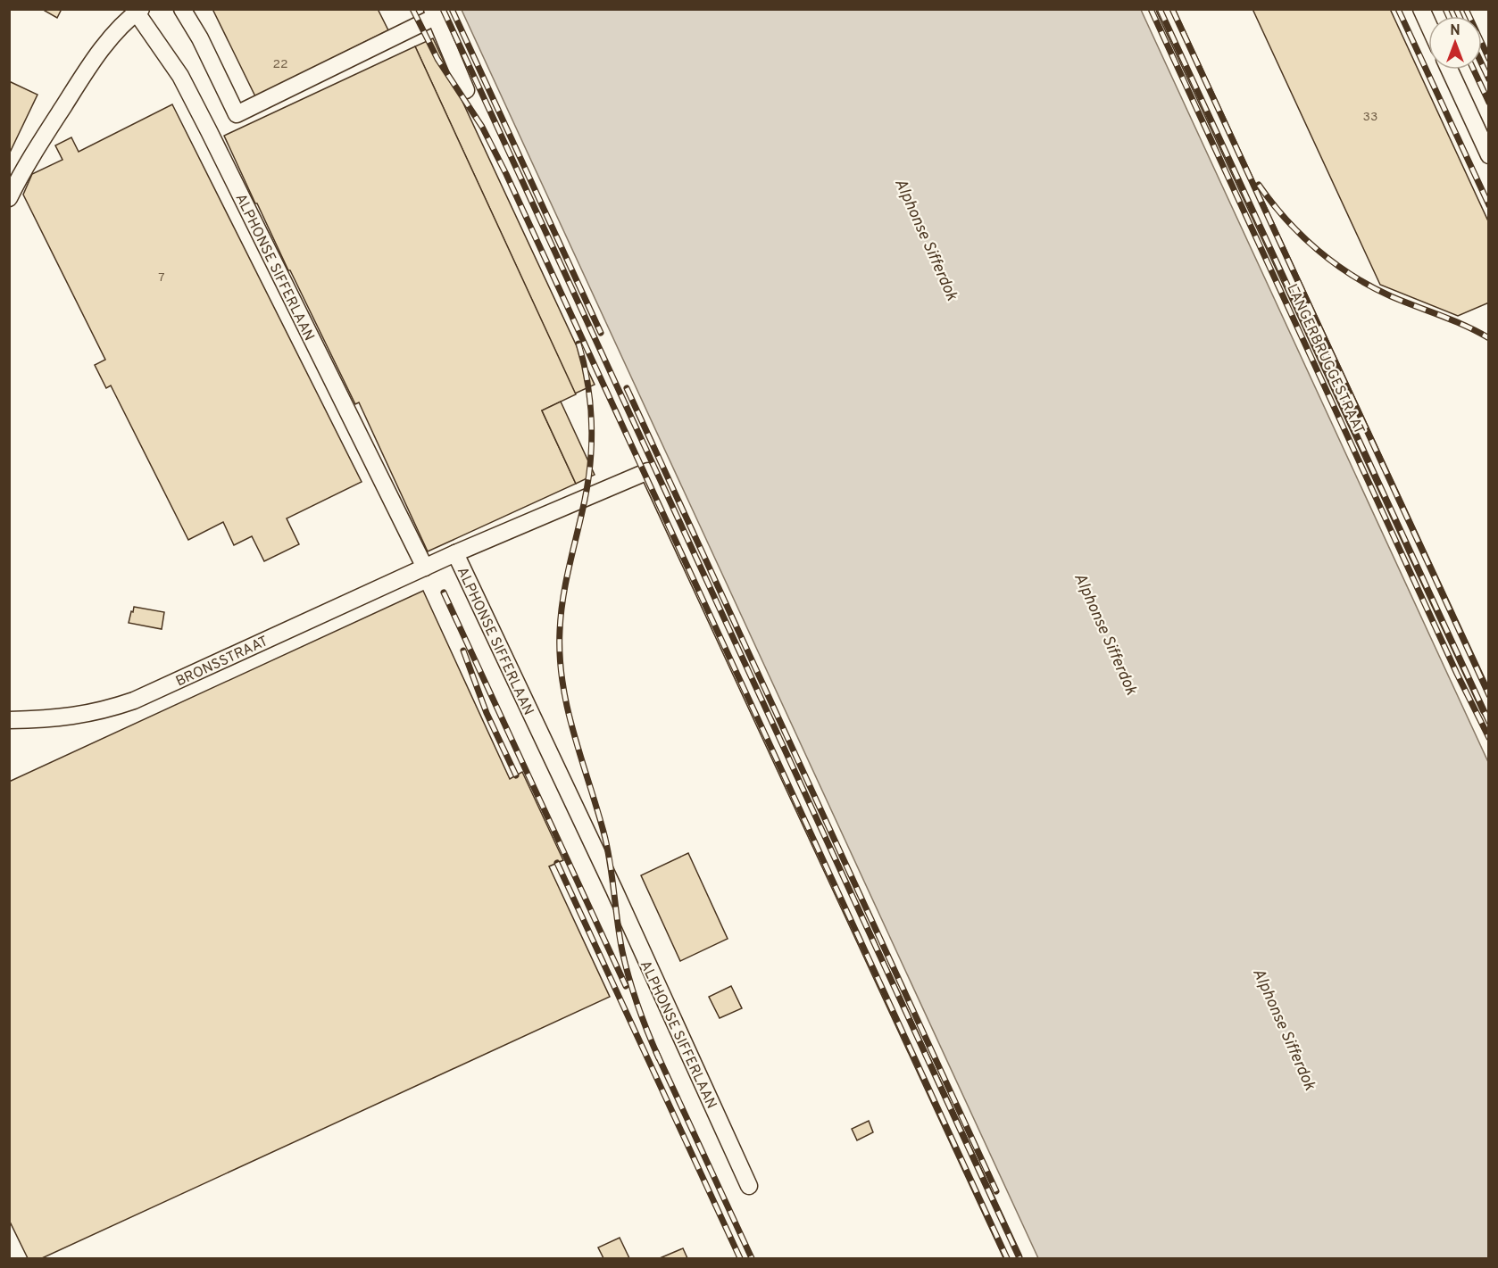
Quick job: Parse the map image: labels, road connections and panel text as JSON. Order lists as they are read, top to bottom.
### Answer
{
  "streets": {
    "street": ["ALPHONSE SIFFERLAAN", "LANGERBRUGGESTRAAT", "BRONSSTRAAT"]
  },
  "crossings": [
    ["ALPHONSE SIFFERLAAN", "BRONSSTRAAT"]
  ],
  "water": ["Alphonse Sifferdok"],
  "house_numbers": ["22", "33", "7"],
  "north": "top"
}
